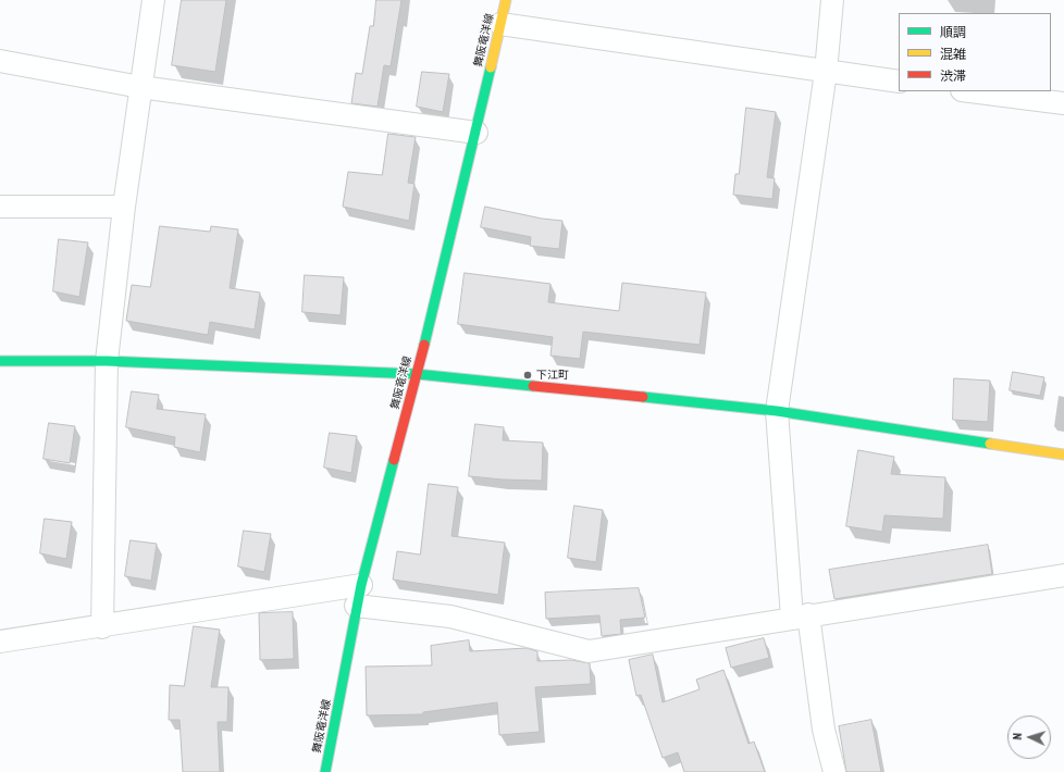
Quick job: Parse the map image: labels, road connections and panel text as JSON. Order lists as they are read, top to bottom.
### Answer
{
  "streets": {
    "street": ["舞阪竜洋線"]
  },
  "places": ["下江町"],
  "legend": ["順調", "混雑", "渋滞"],
  "north": "left"
}
